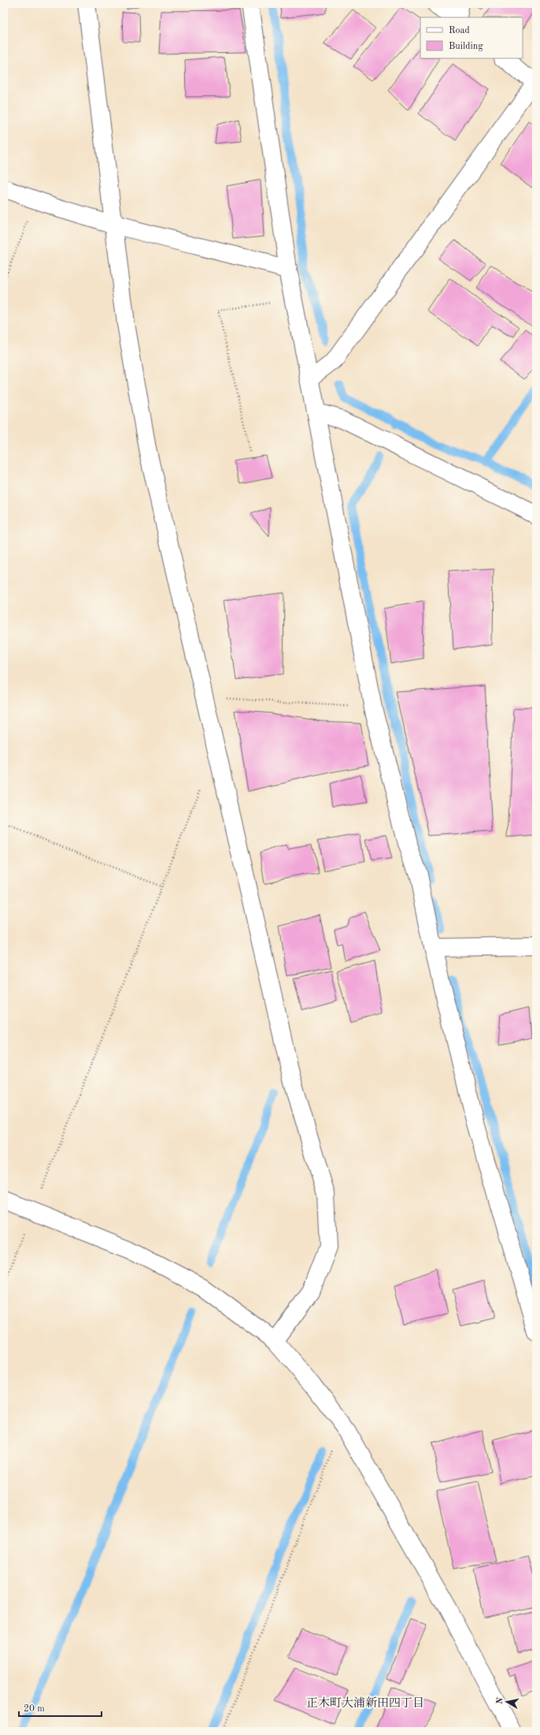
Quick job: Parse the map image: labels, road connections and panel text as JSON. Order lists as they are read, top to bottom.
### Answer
{
  "districts": ["正木町大浦新田四丁目"],
  "legend": ["Road", "Building"],
  "scale_bar": "20 m",
  "north": "left"
}
